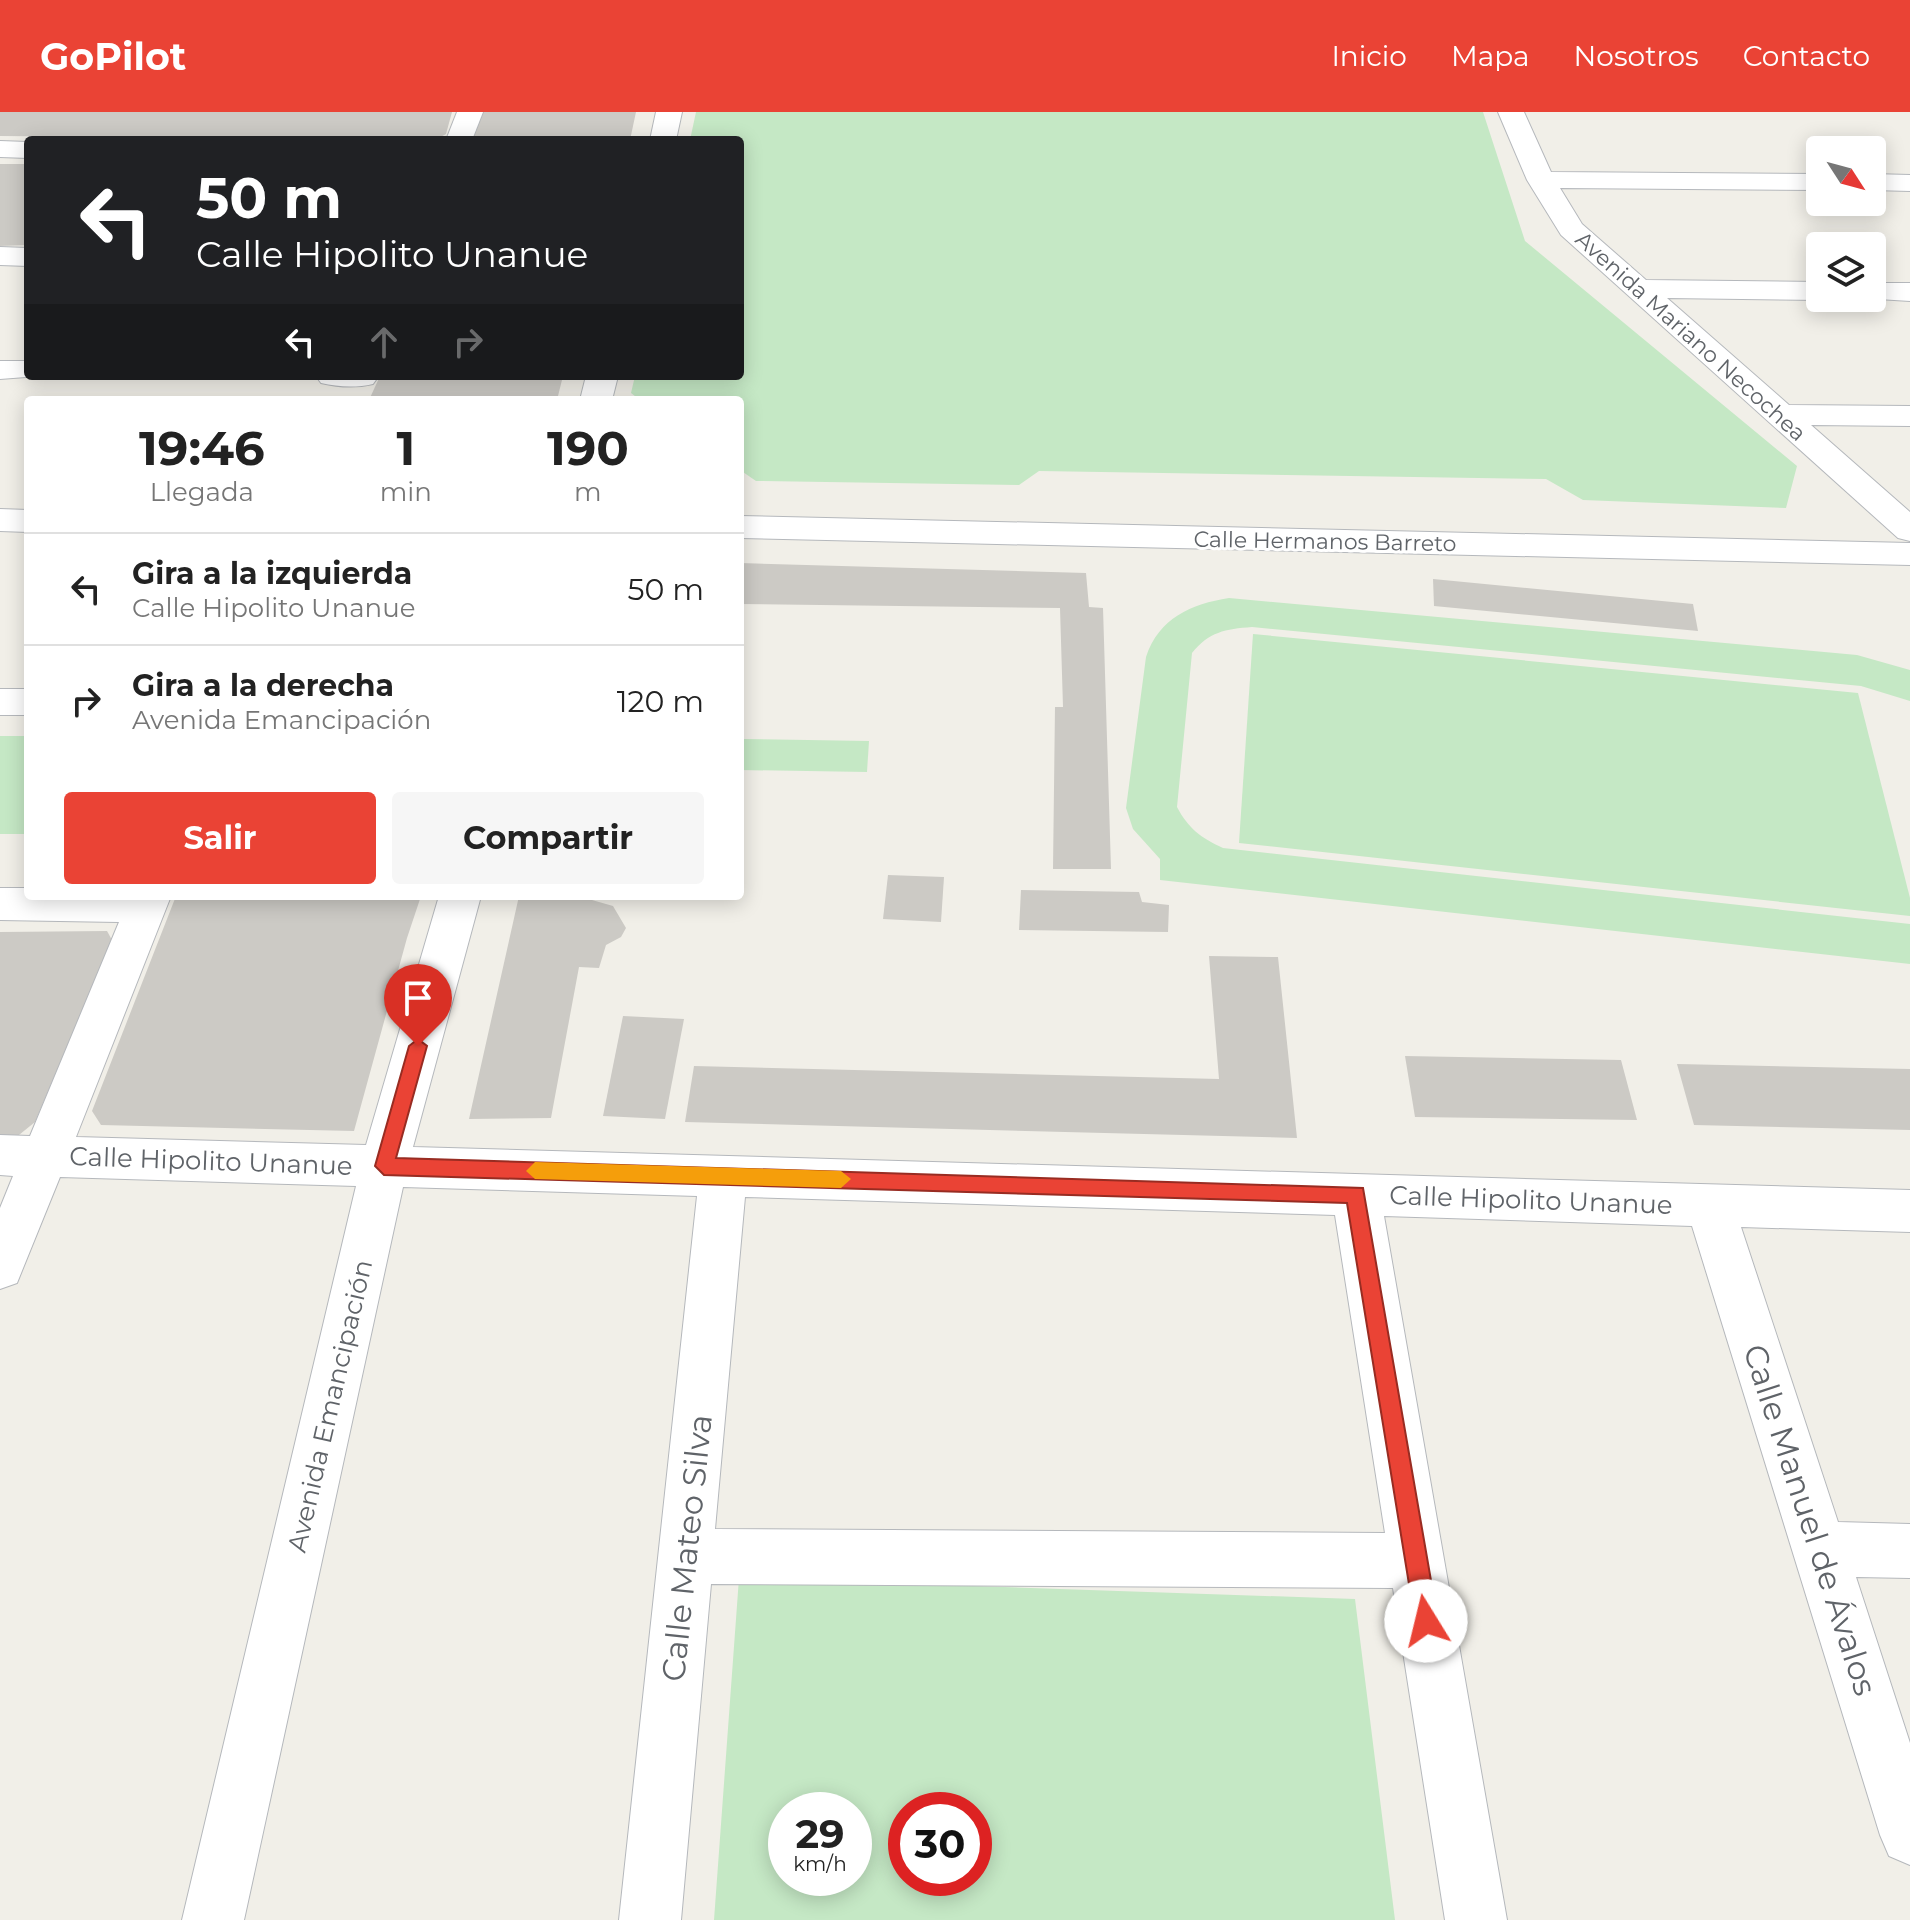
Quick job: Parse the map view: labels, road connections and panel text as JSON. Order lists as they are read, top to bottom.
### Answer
{
  "streets": {
    "street": [
      "Avenida Mariano Necochea",
      "Calle Hermanos Barreto",
      "Calle Hipolito Unanue",
      "Avenida Emancipación",
      "Calle Manuel de Ávalos",
      "Calle Mateo Silva"
    ]
  },
  "crossings": [
    ["Calle Hipolito Unanue", "Avenida Emancipación"],
    ["Calle Hipolito Unanue", "Calle Manuel de Ávalos"],
    ["Calle Hipolito Unanue", "Calle Mateo Silva"]
  ],
  "north": "bottom right",
  "page": {
    "header": "GoPilot",
    "nav": [
      "Inicio",
      "Mapa",
      "Nosotros",
      "Contacto"
    ],
    "turn": ["50 m", "Calle Hipolito Unanue"],
    "eta": [
      "19:46",
      "Llegada",
      "1",
      "min",
      "190",
      "m"
    ],
    "list": [
      {
        "name": "Gira a la izquierda",
        "note": "Calle Hipolito Unanue",
        "value": "50 m"
      },
      {
        "name": "Gira a la derecha",
        "note": "Avenida Emancipación",
        "value": "120 m"
      }
    ],
    "buttons": ["Salir", "Compartir"],
    "speed": "29 km/h",
    "limit": "30"
  }
}
